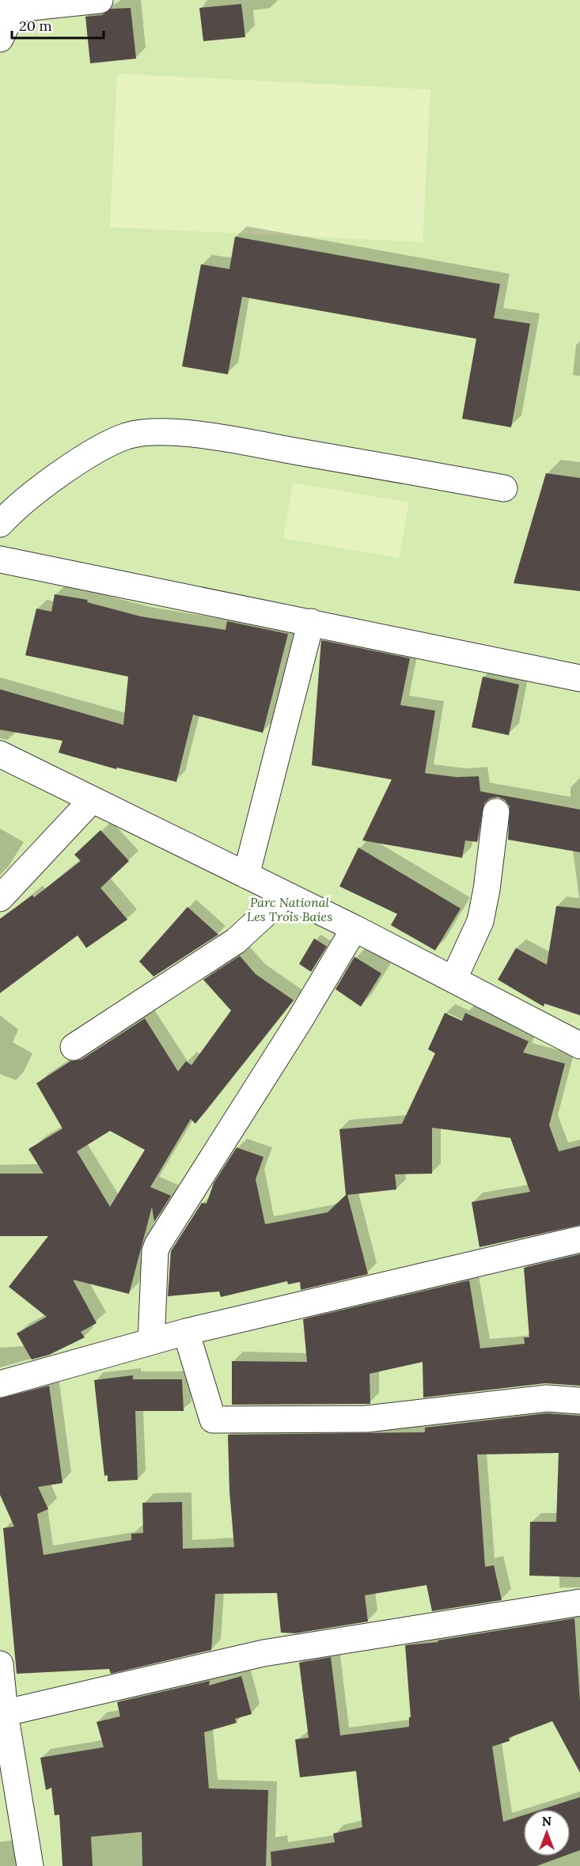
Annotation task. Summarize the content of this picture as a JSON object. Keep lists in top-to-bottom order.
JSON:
{
  "parks": ["Parc National Les Trois Baies"],
  "scale_bar": "20 m",
  "north": "top"
}
